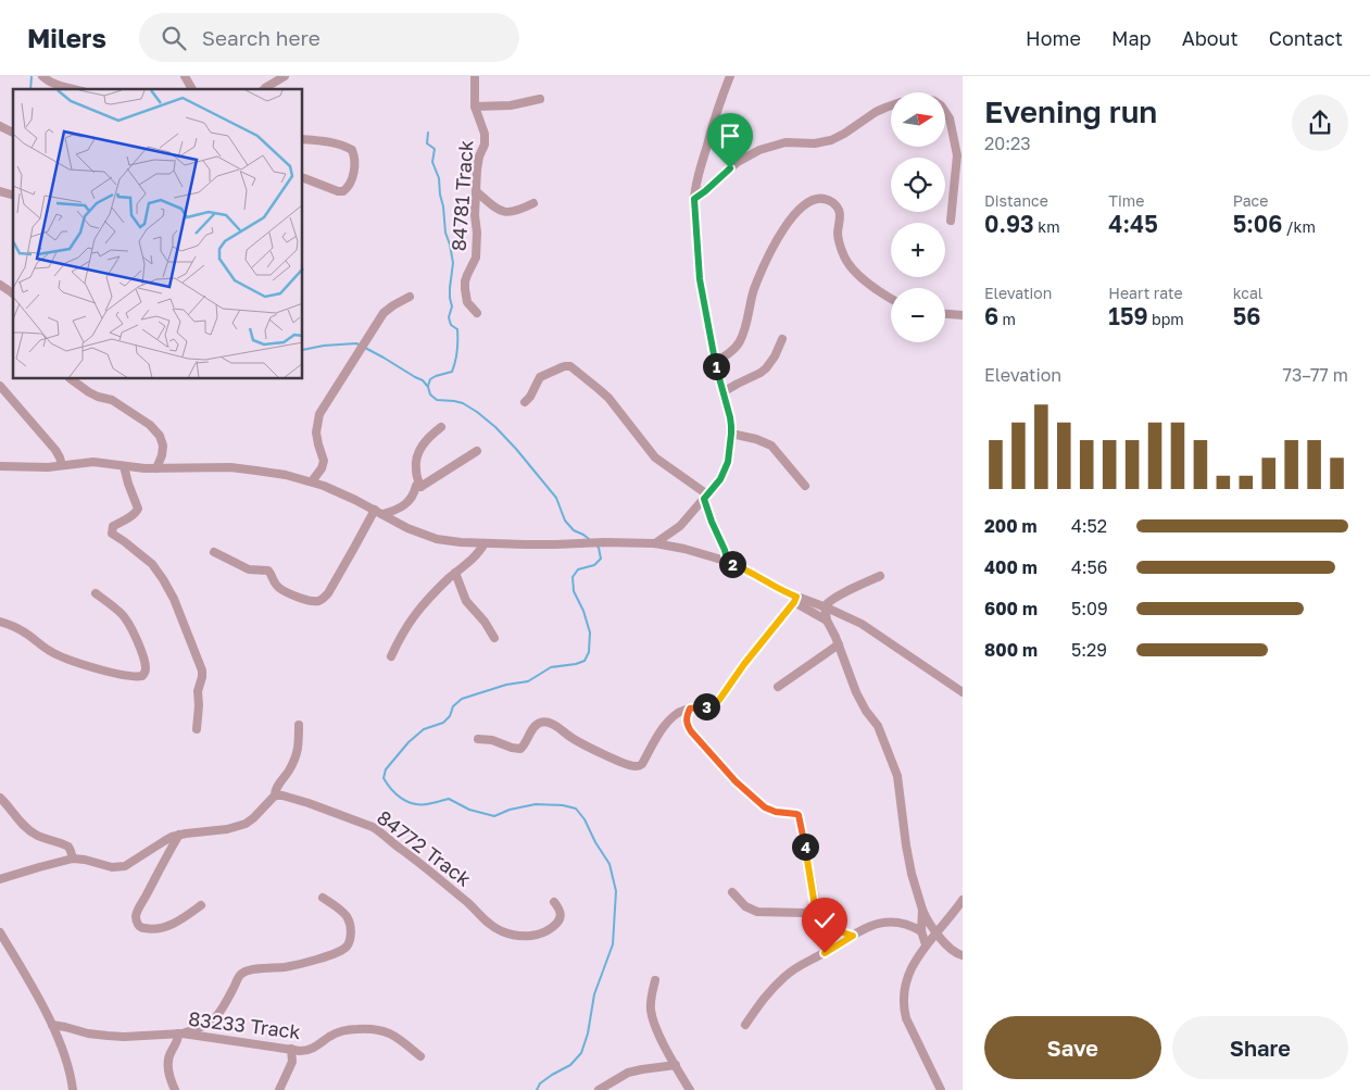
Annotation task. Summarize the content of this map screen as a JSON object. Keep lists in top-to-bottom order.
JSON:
{
  "streets": {
    "street": ["84781 Track", "84772 Track", "83233 Track"]
  },
  "north": "right",
  "page": {
    "header": "Milers",
    "search": "Search here",
    "nav": [
      "Home",
      "Map",
      "About",
      "Contact"
    ],
    "heading": ["Evening run", "20:23"],
    "map_buttons": ["+", "−"],
    "stats": [
      ["Distance", "0.93 km"],
      ["Time", "4:45"],
      ["Pace", "5:06 /km"],
      ["Elevation", "6 m"],
      ["Heart rate", "159 bpm"],
      ["kcal", "56"]
    ],
    "pins": [
      "1",
      "2",
      "3",
      "4"
    ],
    "chart": ["Elevation", "73–77 m"],
    "list": [
      {
        "name": "200 m",
        "note": "4:52"
      },
      {
        "name": "400 m",
        "note": "4:56"
      },
      {
        "name": "600 m",
        "note": "5:09"
      },
      {
        "name": "800 m",
        "note": "5:29"
      }
    ],
    "buttons": ["Save", "Share"]
  }
}
